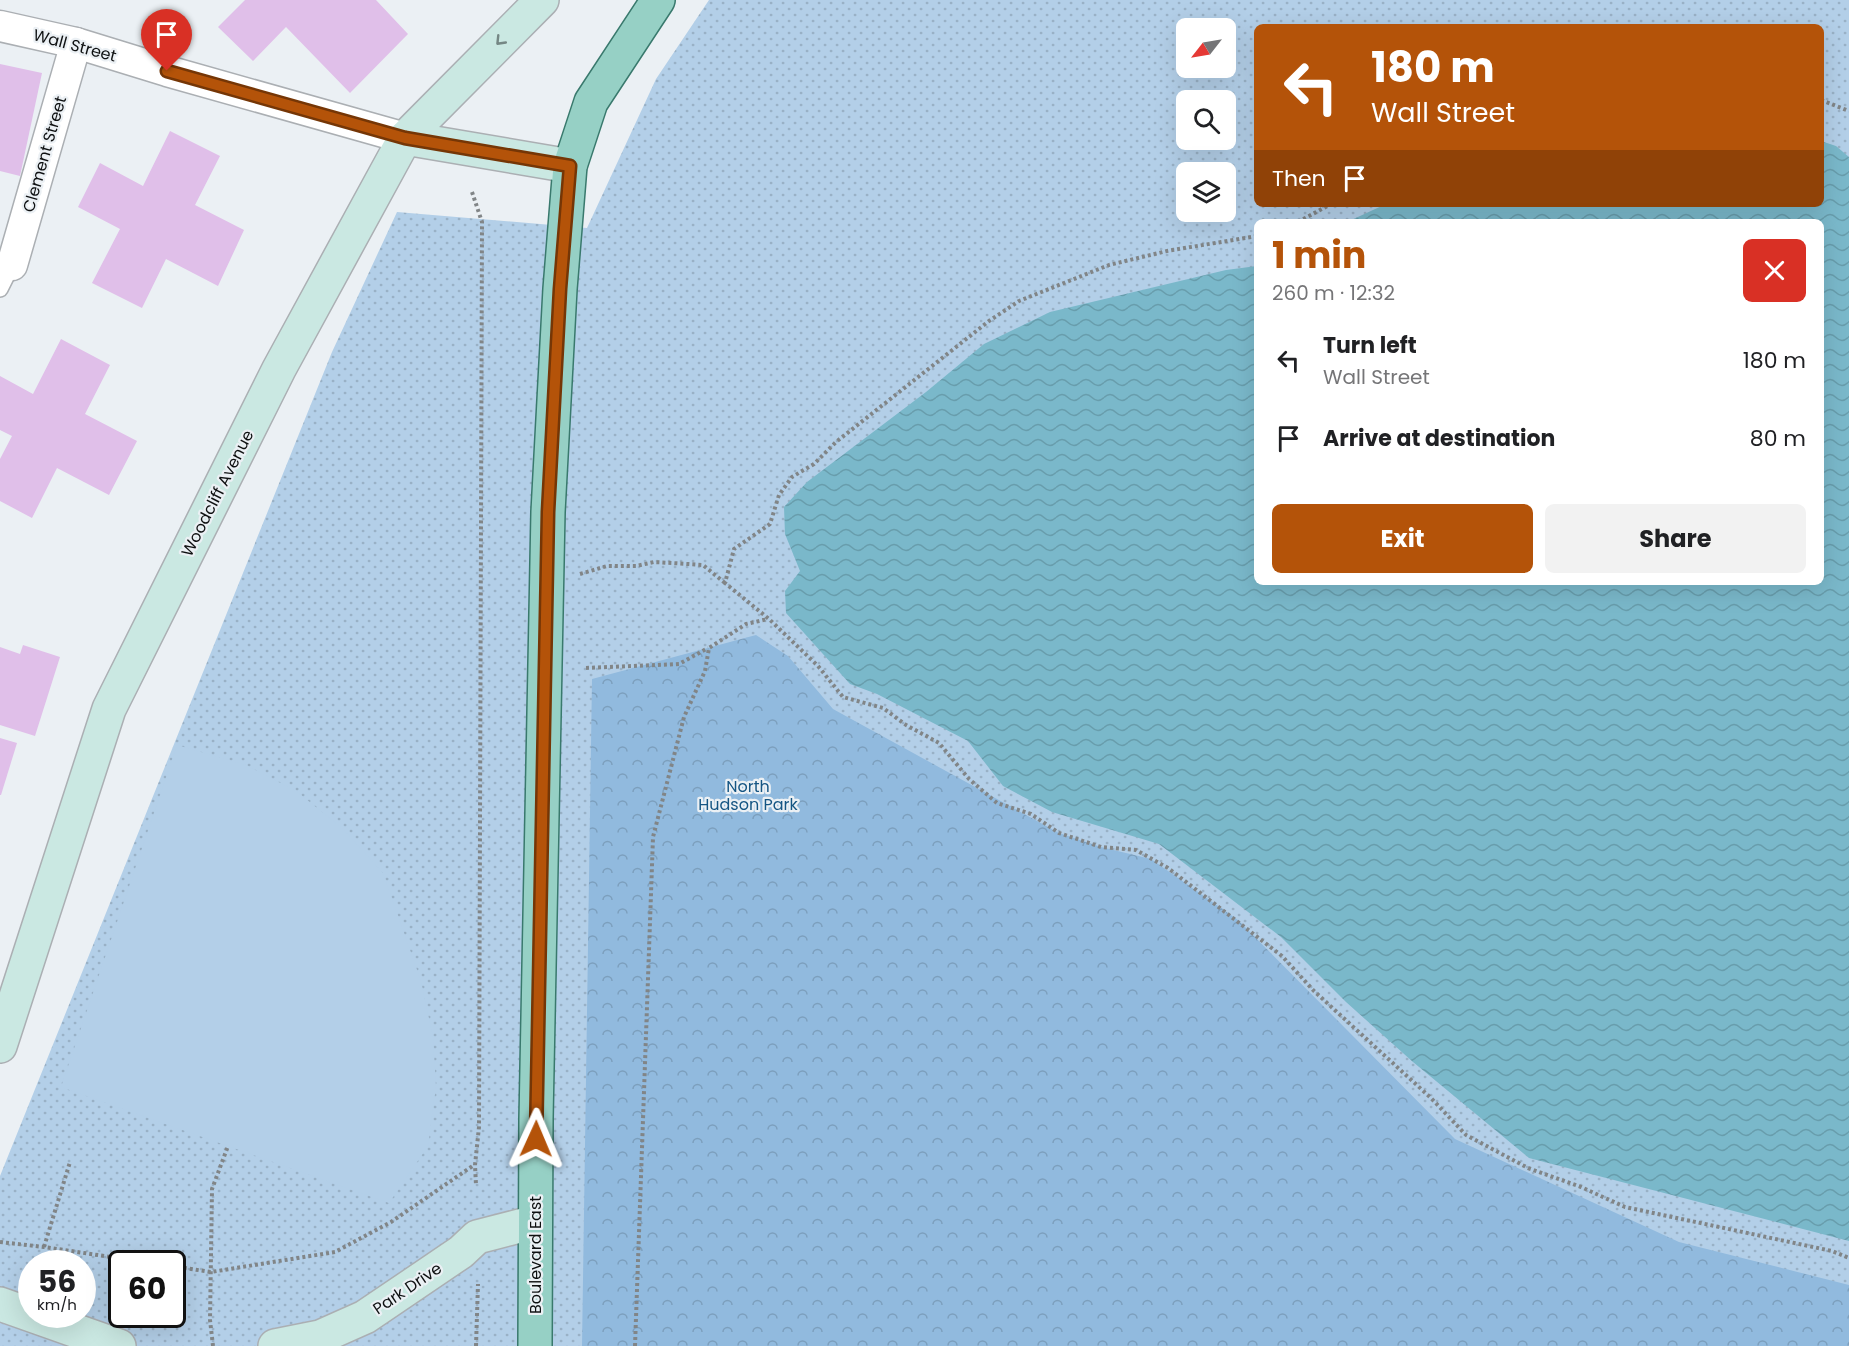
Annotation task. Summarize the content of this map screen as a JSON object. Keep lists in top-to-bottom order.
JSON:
{
  "streets": {
    "main road": [
      "Wall Street",
      "Woodcliff Avenue",
      "Boulevard East",
      "Park Drive"
    ],
    "street": ["Clement Street"]
  },
  "crossings": [
    ["Wall Street", "Clement Street"],
    ["Wall Street", "Woodcliff Avenue"],
    ["Wall Street", "Boulevard East"],
    ["Boulevard East", "Park Drive"]
  ],
  "parks": ["North Hudson Park"],
  "north": "bottom left",
  "page": {
    "turn": ["180 m", "Wall Street"],
    "then": "Then",
    "heading": ["1 min", "260 m · 12:32"],
    "list": [
      {
        "name": "Turn left",
        "note": "Wall Street",
        "value": "180 m"
      },
      {
        "name": "Arrive at destination",
        "value": "80 m"
      }
    ],
    "buttons": ["Exit", "Share"],
    "speed": "56 km/h",
    "limit": "60"
  }
}
